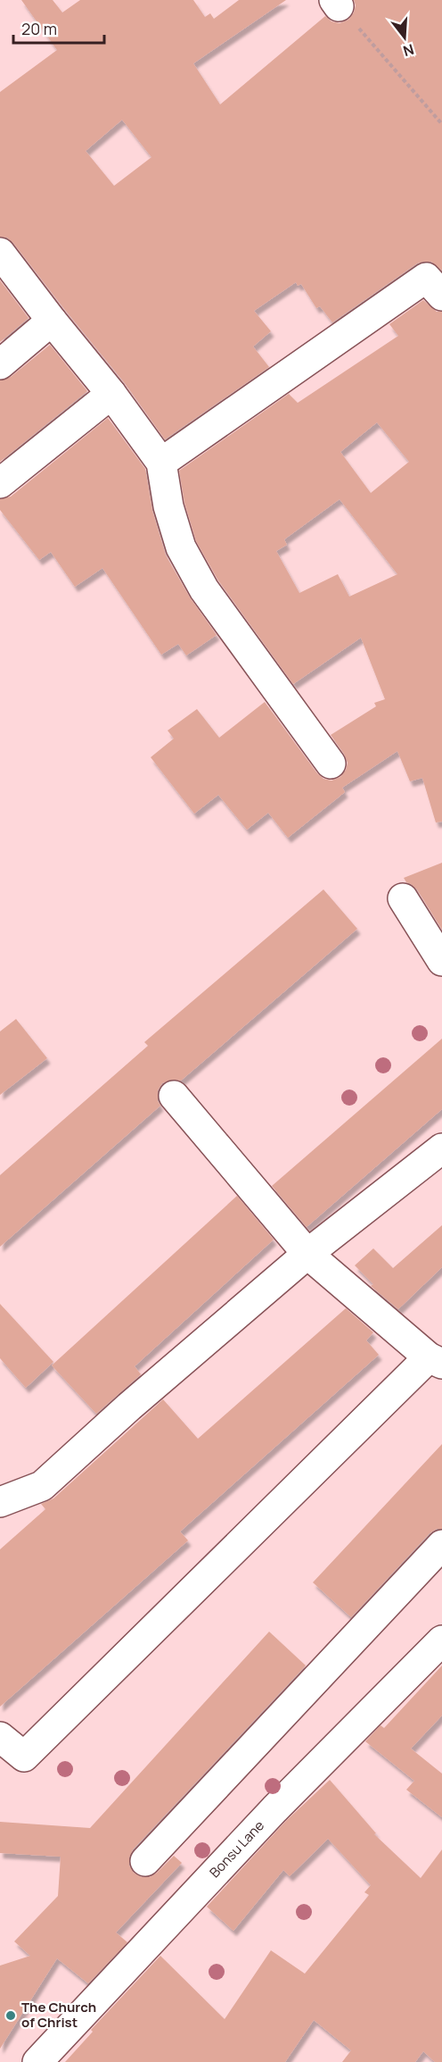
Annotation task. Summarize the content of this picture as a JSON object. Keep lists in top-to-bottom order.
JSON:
{
  "streets": {
    "street": ["Bonsu Lane"]
  },
  "places": ["The Church of Christ"],
  "scale_bar": "20 m",
  "north": "bottom"
}
